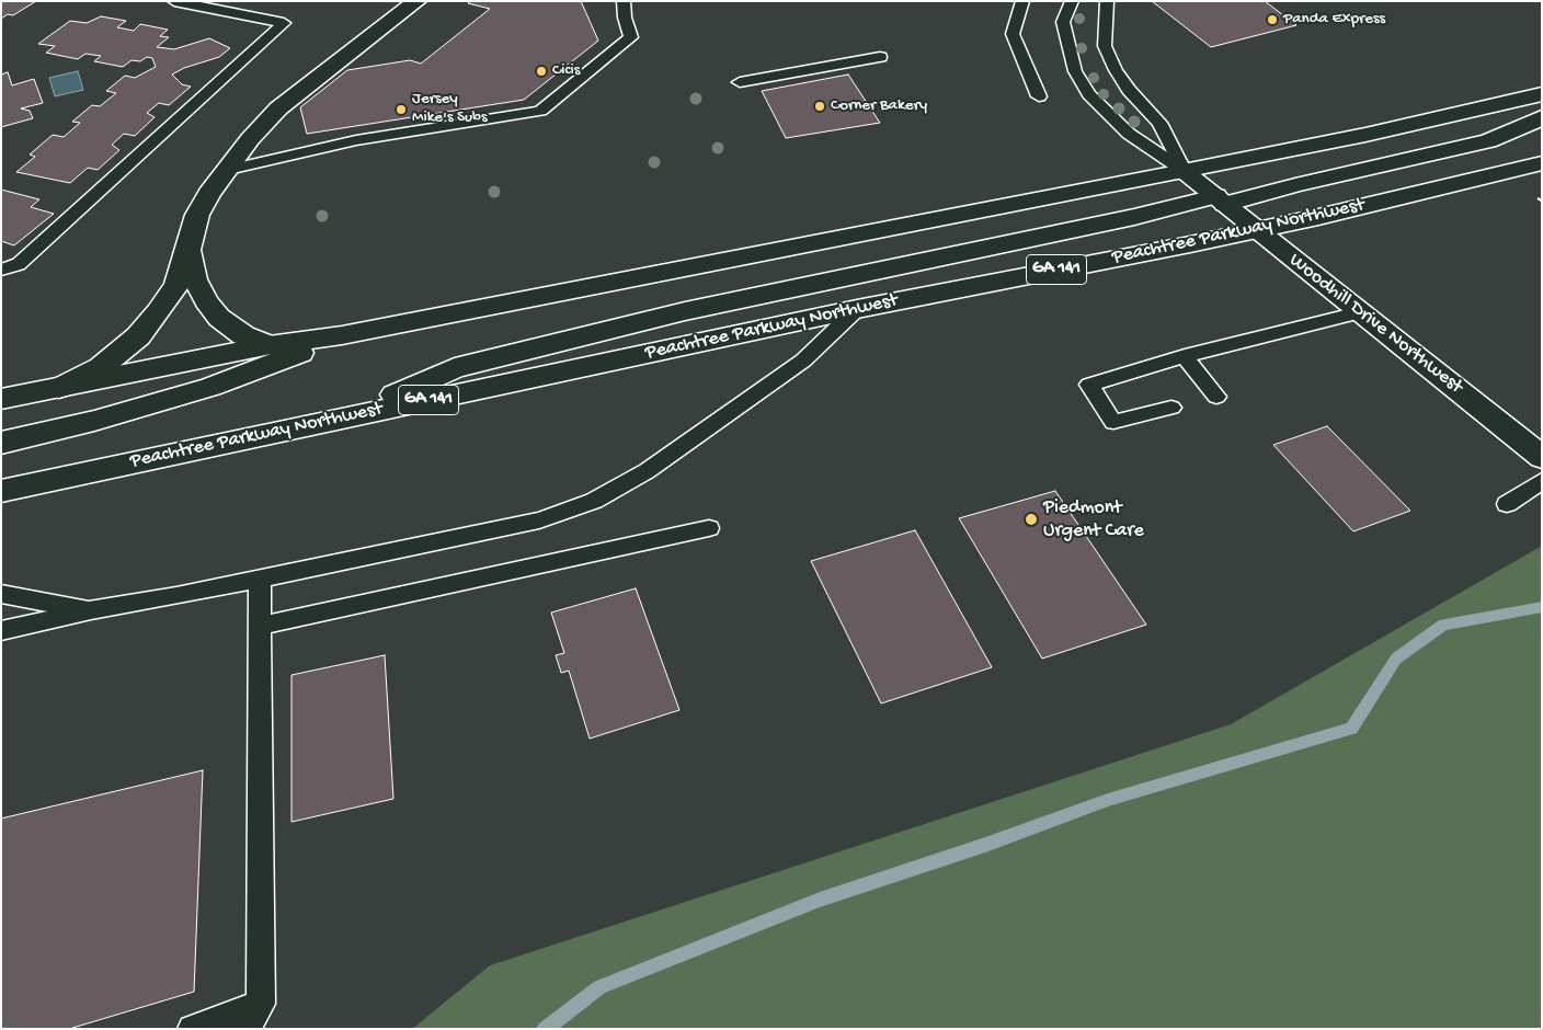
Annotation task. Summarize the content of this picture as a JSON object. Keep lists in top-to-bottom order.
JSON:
{
  "streets": {
    "main road": ["Peachtree Parkway Northwest", "GA 141", "Woodhill Drive Northwest"]
  },
  "crossings": [
    ["Peachtree Parkway Northwest", "Woodhill Drive Northwest"]
  ],
  "places": [
    "Panda Express",
    "Cicis",
    "Corner Bakery",
    "Jersey Mike's Subs",
    "Piedmont Urgent Care"
  ]
}
